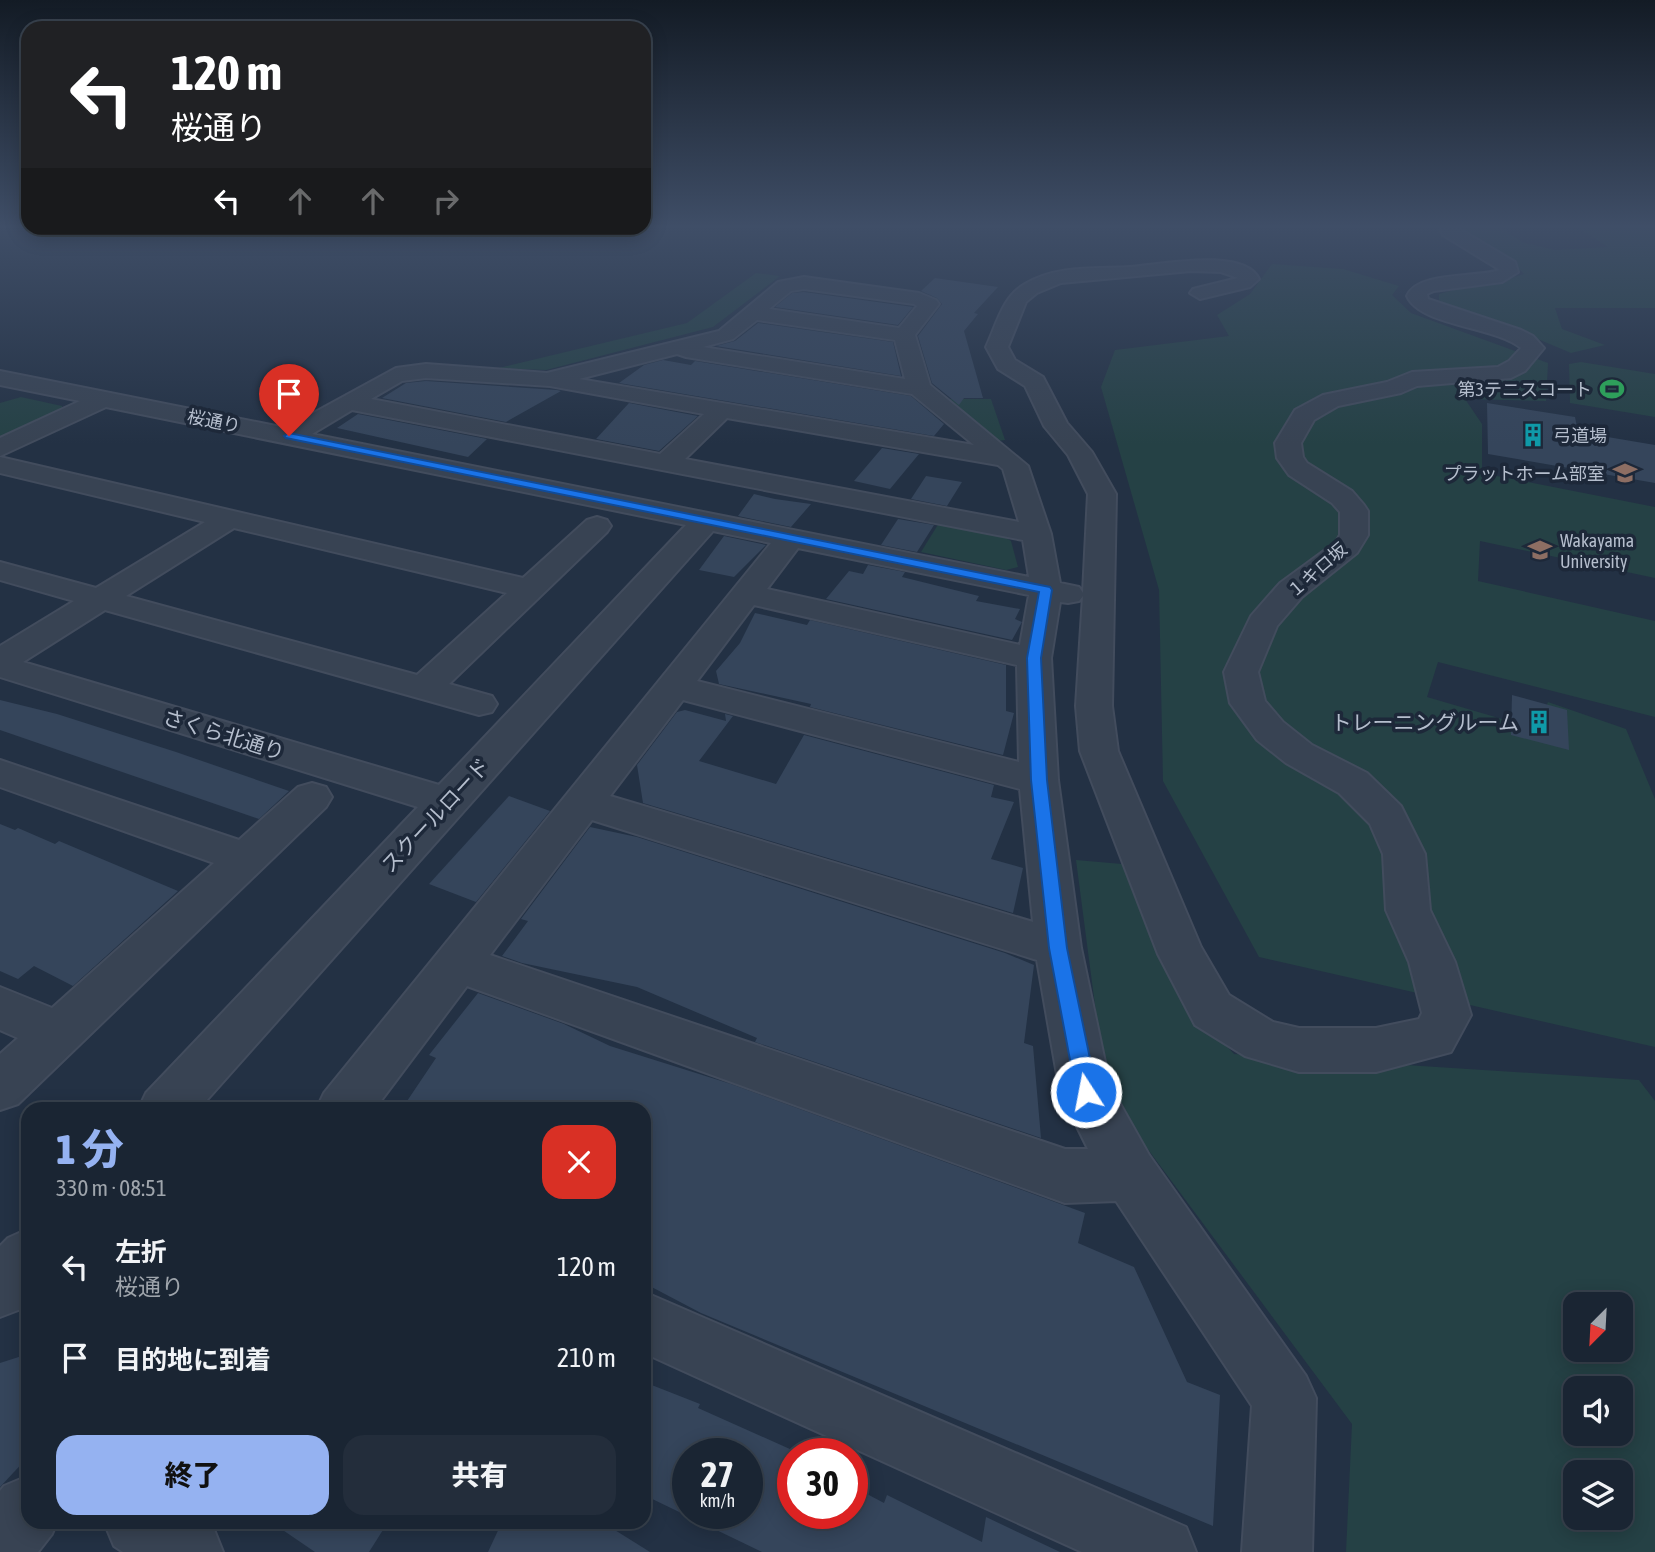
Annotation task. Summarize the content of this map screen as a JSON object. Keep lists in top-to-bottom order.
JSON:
{
  "streets": {
    "street": [
      "桜通り",
      "１キロ坂",
      "さくら北通り",
      "スクールロード"
    ]
  },
  "crossings": [
    ["桜通り", "１キロ坂"],
    ["桜通り", "スクールロード"],
    ["さくら北通り", "スクールロード"]
  ],
  "places": {
    "sports": ["第3テニスコート"],
    "building": ["弓道場", "トレーニングルーム"],
    "school or university": ["プラットホーム部室", "Wakayama University"]
  },
  "north": "bottom left",
  "page": {
    "turn": ["120 m", "桜通り"],
    "heading": ["1 分", "330 m · 08:51"],
    "list": [
      {
        "name": "左折",
        "note": "桜通り",
        "value": "120 m"
      },
      {
        "name": "目的地に到着",
        "value": "210 m"
      }
    ],
    "buttons": ["終了", "共有"],
    "speed": "27 km/h",
    "limit": "30"
  }
}
